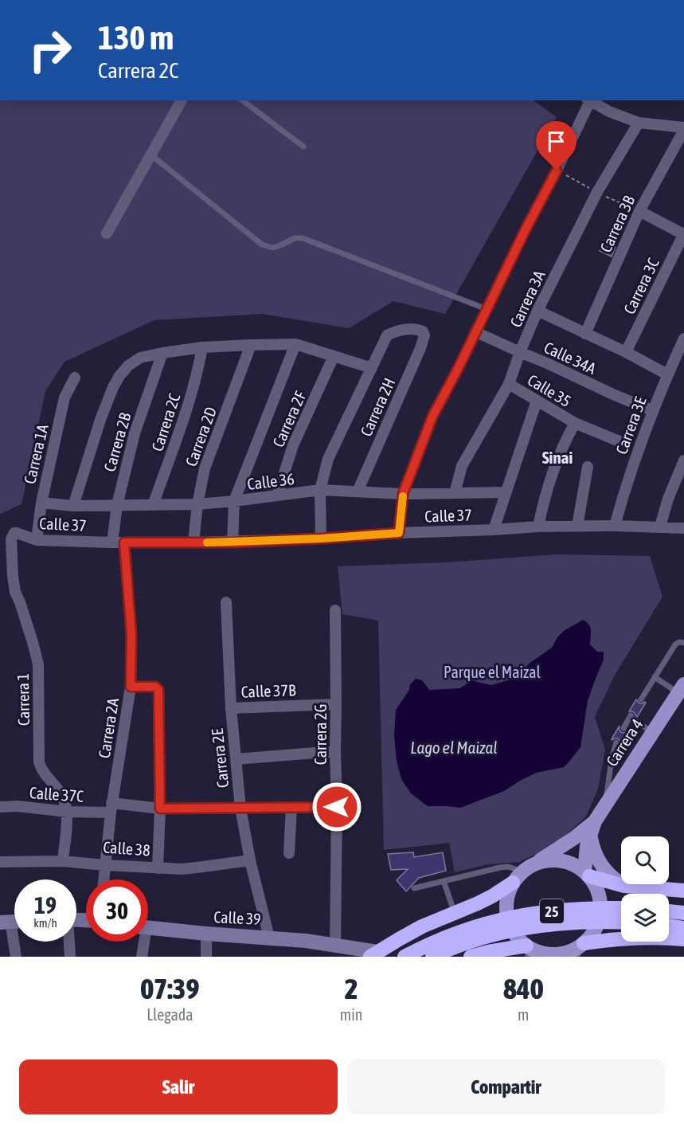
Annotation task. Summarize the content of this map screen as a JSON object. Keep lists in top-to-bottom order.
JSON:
{
  "streets": {
    "highway": ["25"],
    "main road": ["Carrera 4"],
    "street": [
      "Carrera 3B",
      "Carrera 3C",
      "Carrera 3A",
      "Calle 34A",
      "Calle 35",
      "Carrera 2H",
      "Carrera 2F",
      "Carrera 2C",
      "Carrera 3E",
      "Carrera 2D",
      "Carrera 2B",
      "Carrera 1A",
      "Calle 36",
      "Calle 37",
      "Calle 37B",
      "Carrera 1",
      "Carrera 2A",
      "Carrera 2G",
      "Carrera 2E",
      "Calle 37C",
      "Calle 38",
      "Calle 39"
    ]
  },
  "crossings": [
    ["Carrera 3B", "Calle 34A"],
    ["Carrera 3C", "Calle 34A"],
    ["Carrera 3A", "Calle 34A"],
    ["Carrera 3A", "Calle 35"],
    ["Carrera 3A", "Calle 36"],
    ["Calle 34A", "Carrera 3E"],
    ["Carrera 2H", "Calle 36"],
    ["Carrera 2F", "Calle 36"],
    ["Carrera 2C", "Calle 36"],
    ["Carrera 3E", "Calle 37"],
    ["Carrera 2D", "Calle 36"],
    ["Carrera 2D", "Calle 37"],
    ["Carrera 2B", "Calle 36"],
    ["Carrera 2B", "Calle 37"],
    ["Carrera 1A", "Calle 36"],
    ["Carrera 1A", "Calle 37"],
    ["Calle 37", "Carrera 1"],
    ["Calle 37", "Carrera 2A"],
    ["Calle 37B", "Carrera 2G"],
    ["Calle 37B", "Carrera 2E"],
    ["Carrera 1", "Calle 37C"],
    ["Carrera 1", "Calle 38"],
    ["Carrera 2A", "Calle 37C"],
    ["Carrera 2A", "Calle 38"],
    ["Carrera 2G", "Calle 37C"],
    ["Carrera 2G", "Calle 39"],
    ["Carrera 2E", "Calle 37C"],
    ["Carrera 2E", "Calle 38"],
    ["Carrera 2E", "Calle 39"]
  ],
  "districts": ["Sinai"],
  "water": ["Lago el Maizal"],
  "parks": ["Parque el Maizal"],
  "page": {
    "turn": ["130 m", "Carrera 2C"],
    "speed": "19 km/h",
    "limit": "30",
    "eta": [
      "07:39",
      "Llegada",
      "2",
      "min",
      "840",
      "m"
    ],
    "buttons": ["Salir", "Compartir"]
  }
}
